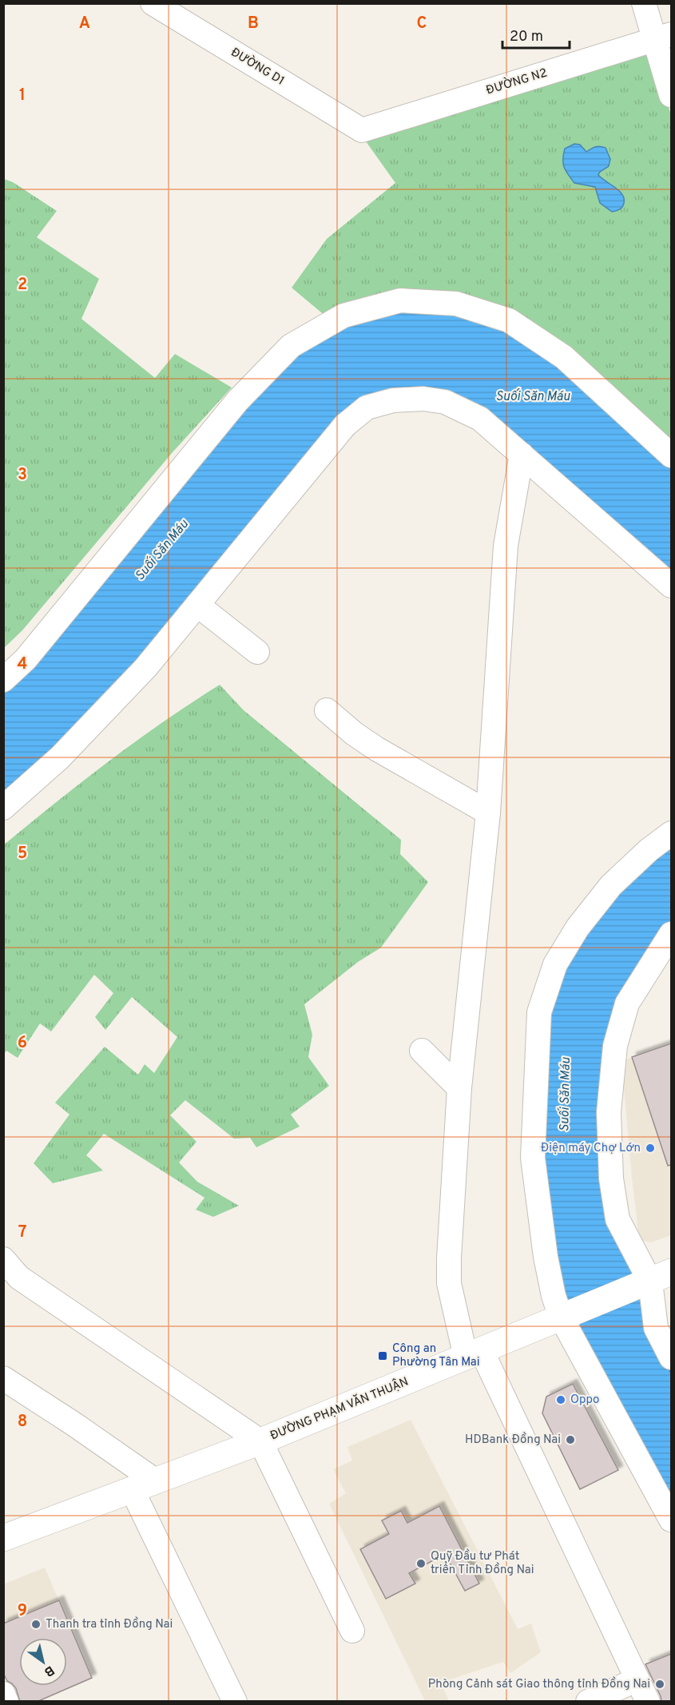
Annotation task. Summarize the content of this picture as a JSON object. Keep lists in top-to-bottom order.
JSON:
{
  "streets": {
    "main road": ["ĐƯỜNG PHẠM VĂN THUẬN"],
    "street": ["ĐƯỜNG D1", "ĐƯỜNG N2"]
  },
  "crossings": [
    ["ĐƯỜNG D1", "ĐƯỜNG N2"]
  ],
  "water": ["Suối Săn Máu"],
  "places": {
    "other": [
      "Điện máy Chợ Lớn",
      "Oppo",
      "HDBank Đồng Nai",
      "Quỹ Đầu tư Phát triển Tỉnh Đồng Nai",
      "Thanh tra tỉnh Đồng Nai",
      "Phòng Cảnh sát Giao thông tỉnh Đồng Nai"
    ],
    "transit": ["Công an Phường Tân Mai"]
  },
  "scale_bar": "20 m",
  "north": "bottom right",
  "grid": {
    "columns": ["A", "B", "C"],
    "rows": [
      "1",
      "2",
      "3",
      "4",
      "5",
      "6",
      "7",
      "8",
      "9"
    ]
  }
}
